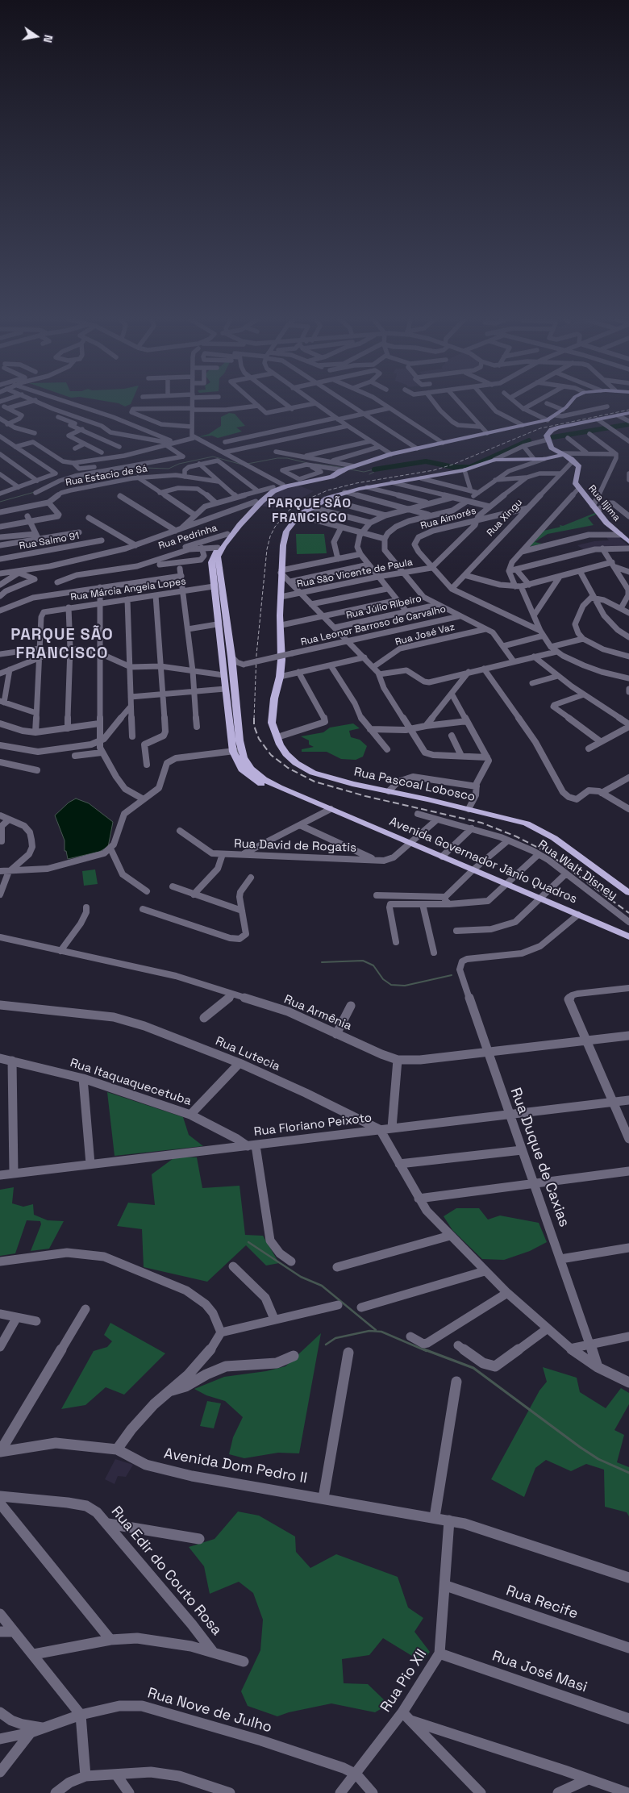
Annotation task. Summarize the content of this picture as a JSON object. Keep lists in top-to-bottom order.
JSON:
{
  "streets": {
    "main road": ["Rua Iljima", "Rua Pascoal Lobosco", "Avenida Governador Jânio Quadros"],
    "street": [
      "Rua Estacio de Sá",
      "Rua Xingu",
      "Rua Aimorés",
      "Rua Pedrinha",
      "Rua Salmo 91",
      "Rua São Vicente de Paula",
      "Rua Márcia Angela Lopes",
      "Rua Júlio Ribeiro",
      "Rua Leonor Barroso de Carvalho",
      "Rua José Vaz",
      "Rua David de Rogatis",
      "Rua Walt Disney",
      "Rua Armênia",
      "Rua Lutecia",
      "Rua Itaquaquecetuba",
      "Rua Floriano Peixoto",
      "Rua Duque de Caxias",
      "Avenida Dom Pedro II",
      "Rua Edir do Couto Rosa",
      "Rua Recife",
      "Rua José Masi",
      "Rua Pio XII",
      "Rua Nove de Julho"
    ]
  },
  "crossings": [
    ["Rua Iljima", "Rua Xingu"],
    ["Rua Xingu", "Rua Aimorés"],
    ["Rua Aimorés", "Rua São Vicente de Paula"],
    ["Rua São Vicente de Paula", "Rua Pascoal Lobosco"],
    ["Rua Márcia Angela Lopes", "Avenida Governador Jânio Quadros"],
    ["Rua Leonor Barroso de Carvalho", "Avenida Governador Jânio Quadros"],
    ["Rua David de Rogatis", "Avenida Governador Jânio Quadros"],
    ["Avenida Governador Jânio Quadros", "Rua Duque de Caxias"],
    ["Rua Armênia", "Rua Duque de Caxias"],
    ["Rua Lutecia", "Rua Floriano Peixoto"],
    ["Rua Itaquaquecetuba", "Rua Floriano Peixoto"],
    ["Rua Floriano Peixoto", "Rua Duque de Caxias"],
    ["Avenida Dom Pedro II", "Rua Pio XII"],
    ["Rua Recife", "Rua Pio XII"],
    ["Rua José Masi", "Rua Pio XII"],
    ["Rua Pio XII", "Rua Nove de Julho"]
  ],
  "districts": ["PARQUE SÃO FRANCISCO", "PARQUE SÃO FRANCISCO"],
  "north": "right"
}
